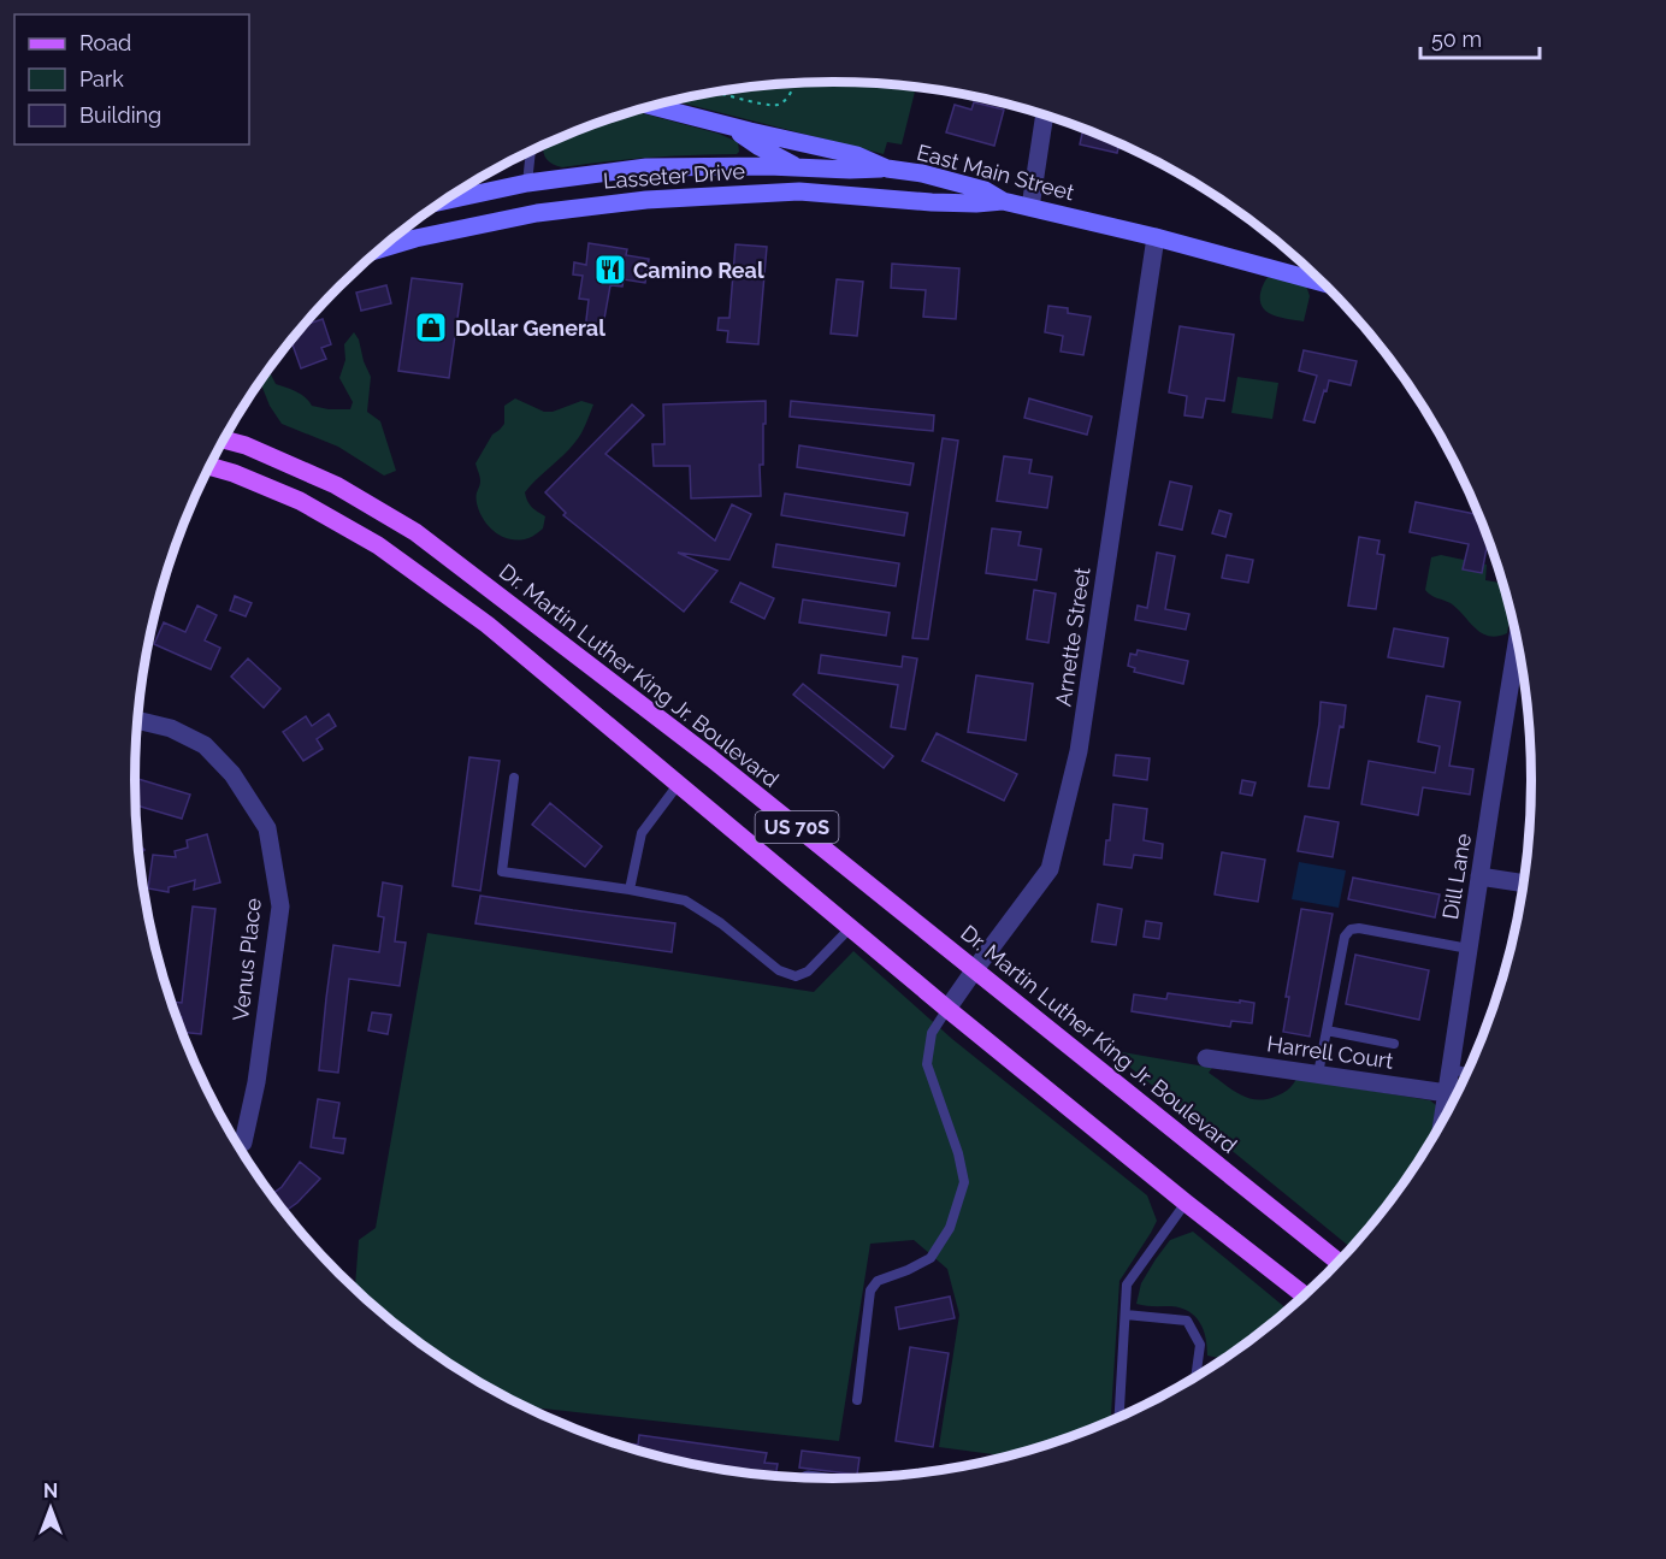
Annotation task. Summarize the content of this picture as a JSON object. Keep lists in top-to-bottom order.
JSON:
{
  "streets": {
    "main road": ["Dr. Martin Luther King Jr. Boulevard", "US 70S"],
    "street": [
      "East Main Street",
      "Lasseter Drive",
      "Arnette Street",
      "Dill Lane",
      "Venus Place",
      "Harrell Court"
    ]
  },
  "crossings": [
    ["East Main Street", "Lasseter Drive"],
    ["East Main Street", "Arnette Street"],
    ["Arnette Street", "Dr. Martin Luther King Jr. Boulevard"],
    ["Arnette Street", "US 70S"],
    ["Dill Lane", "Harrell Court"]
  ],
  "places": {
    "restaurant": ["Camino Real"],
    "shop": ["Dollar General"]
  },
  "legend": ["Road", "Park", "Building"],
  "scale_bar": "50 m",
  "north": "top"
}
